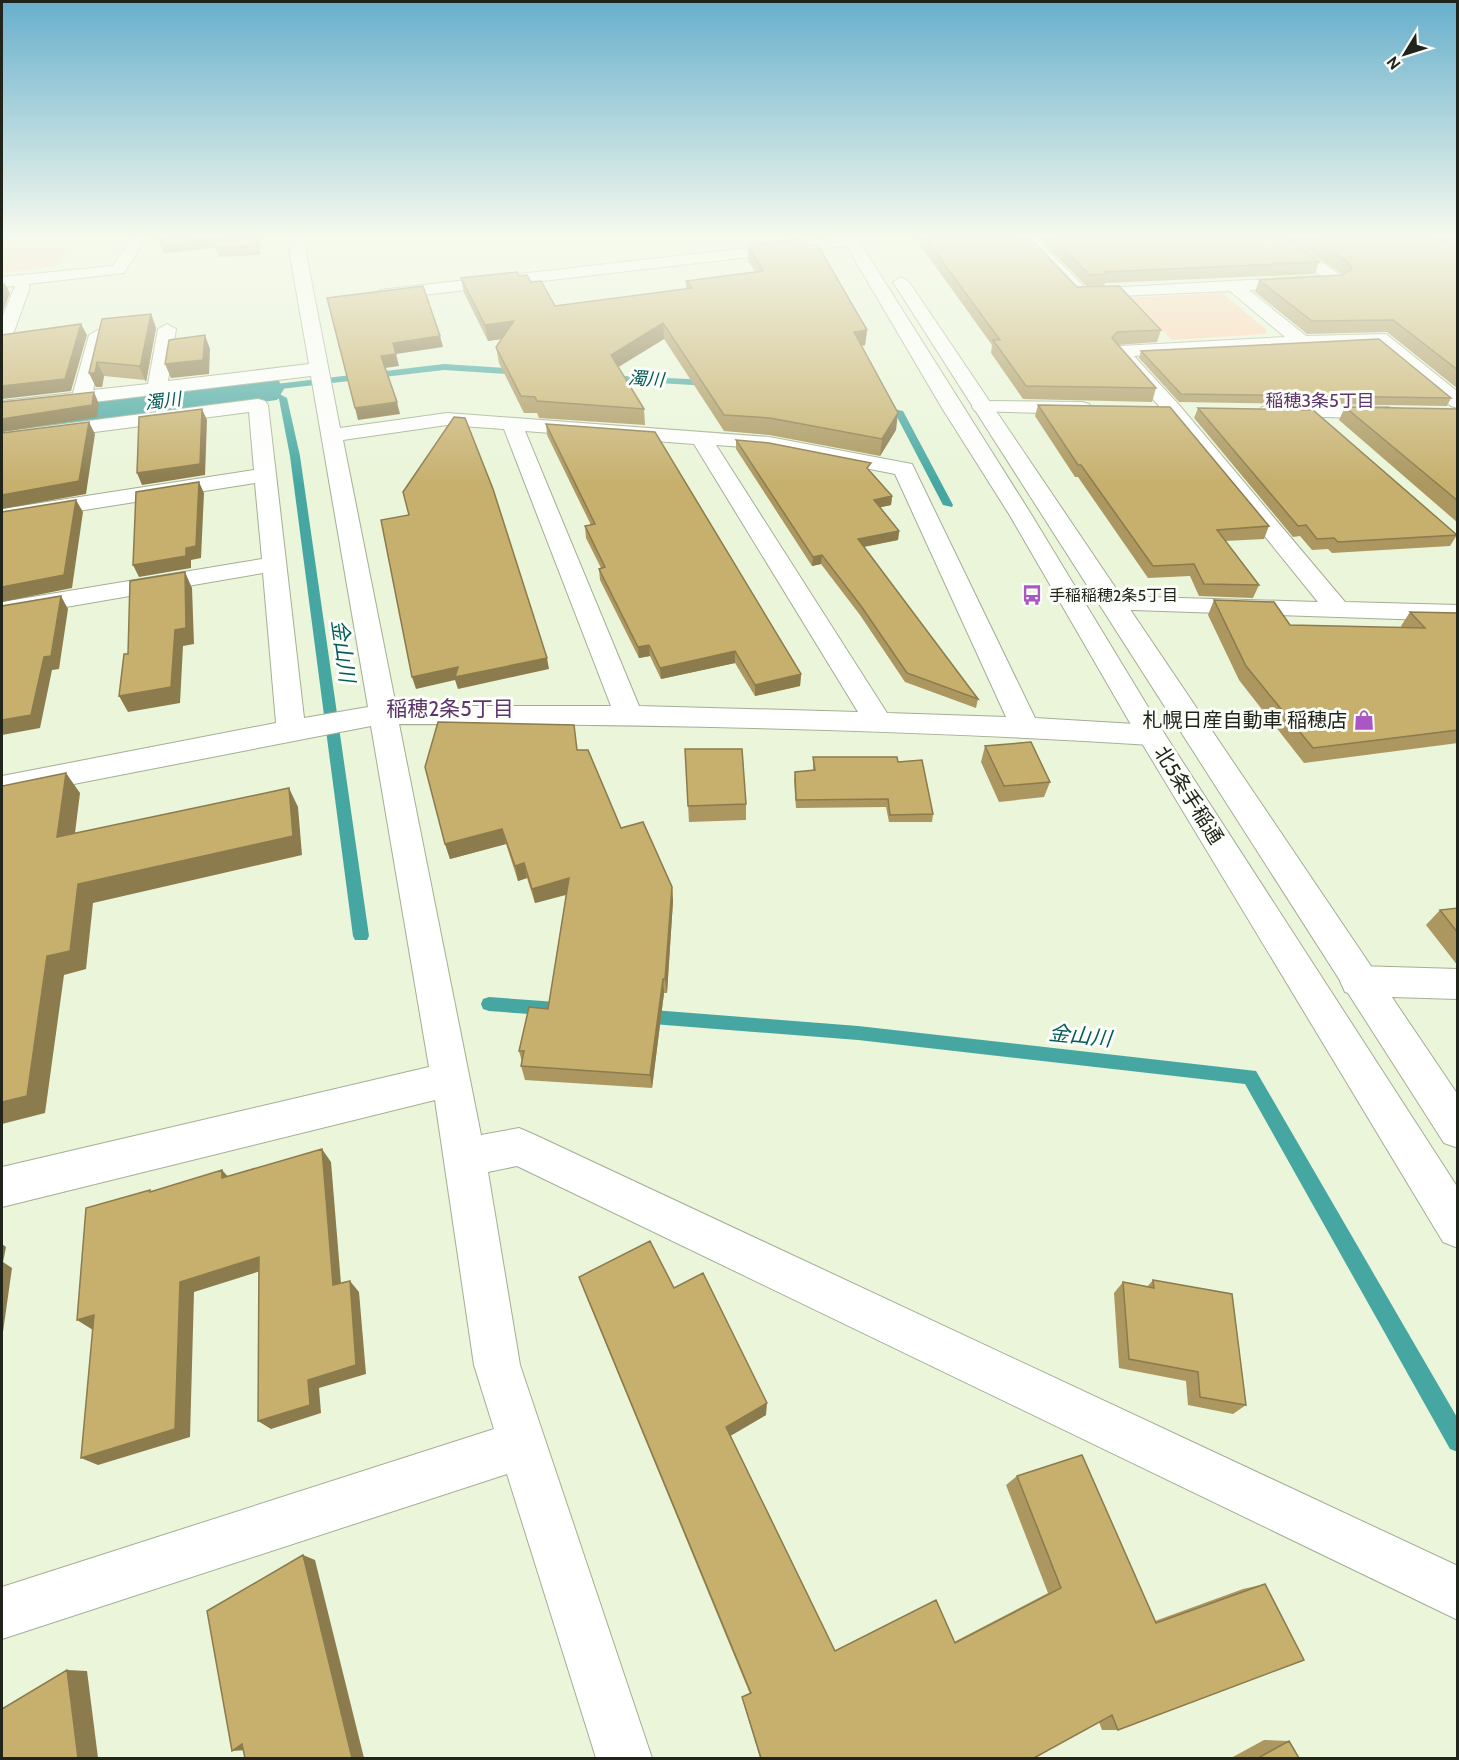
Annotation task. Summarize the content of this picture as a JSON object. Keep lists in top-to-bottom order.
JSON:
{
  "streets": {
    "main road": ["北5条手稲通"]
  },
  "districts": ["稲穂3条5丁目", "稲穂2条5丁目"],
  "water": ["濁川", "金山川"],
  "places": {
    "bus stop": ["手稲稲穂2条5丁目"],
    "shop": ["札幌日産自動車 稲穂店"]
  },
  "north": "bottom left"
}
